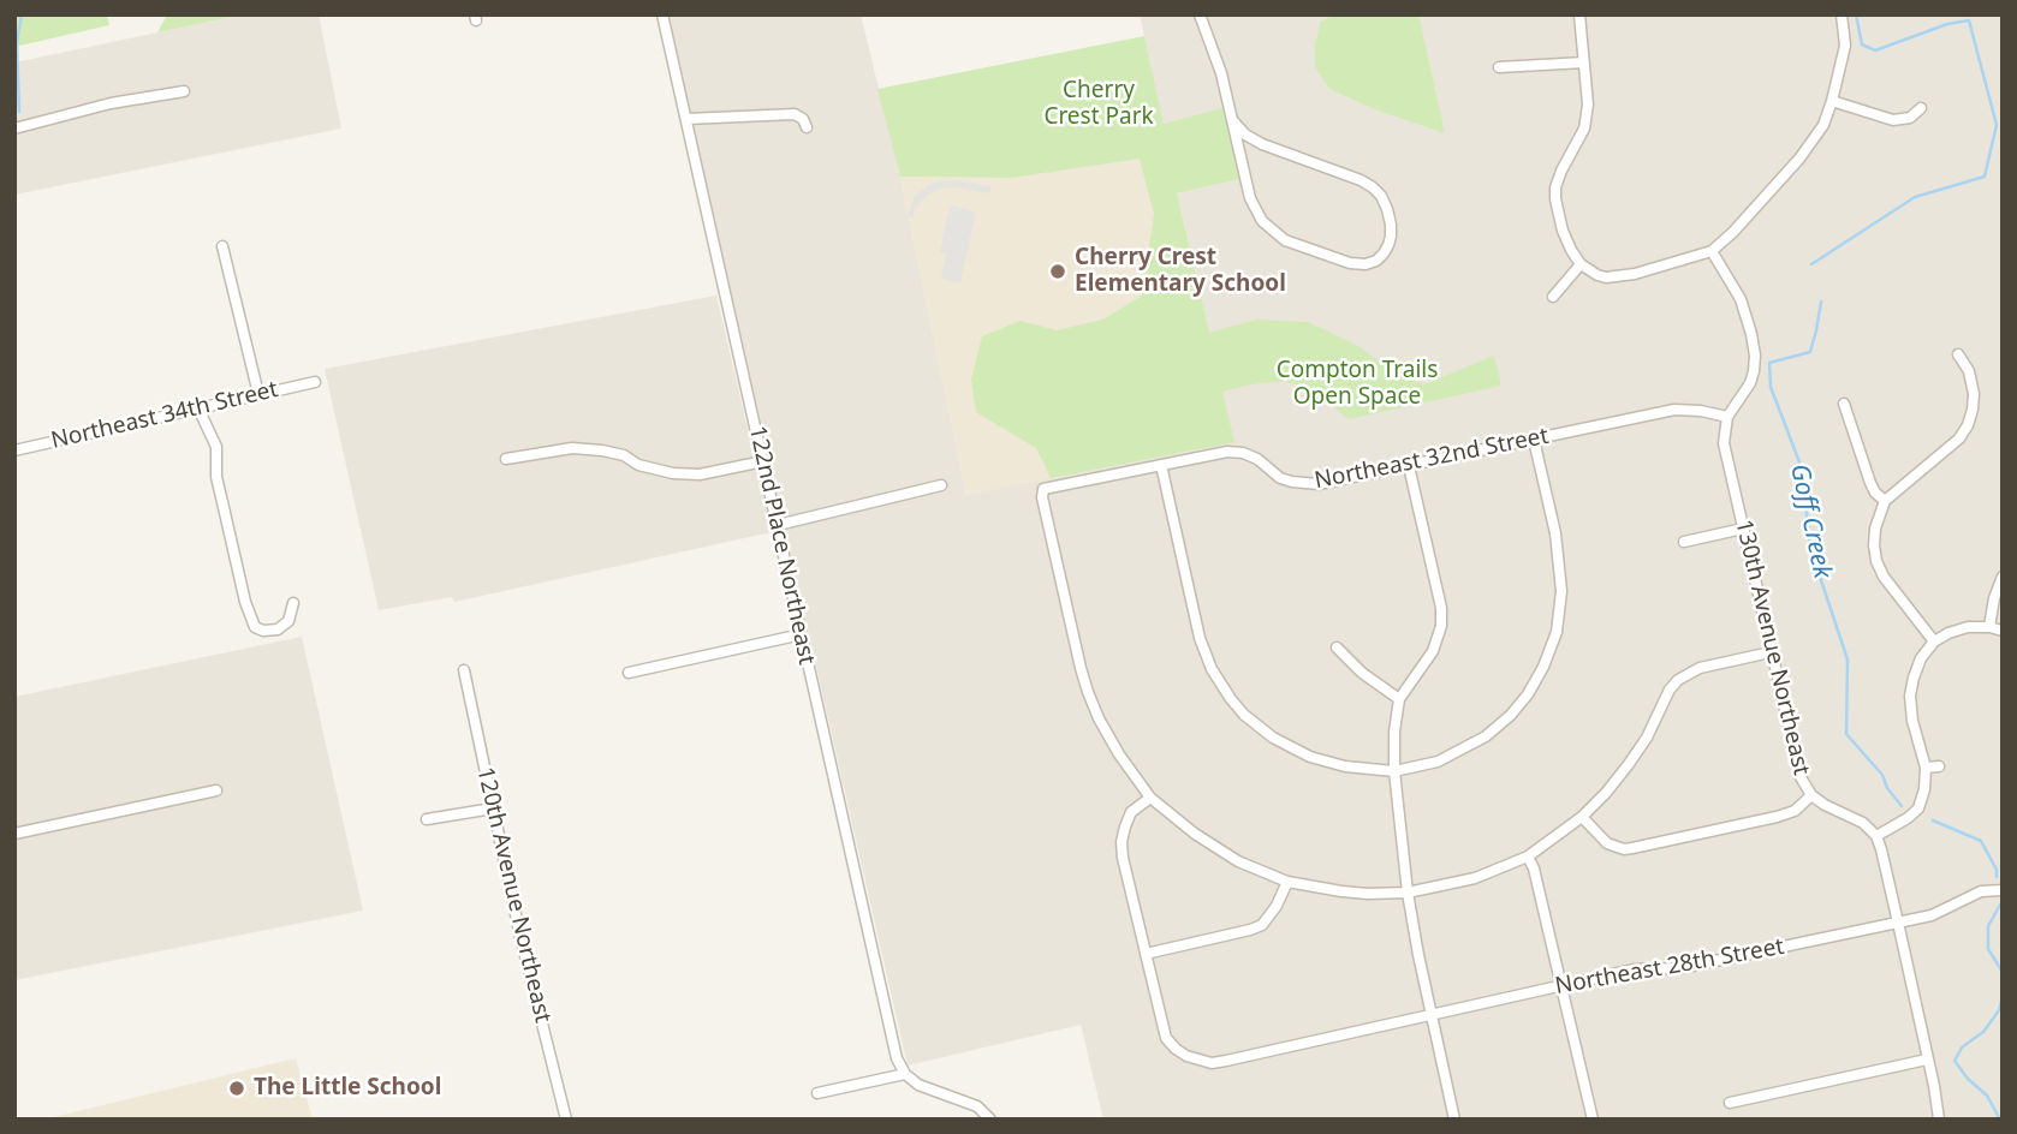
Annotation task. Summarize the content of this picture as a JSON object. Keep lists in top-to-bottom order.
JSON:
{
  "streets": {
    "street": [
      "Northeast 34th Street",
      "Northeast 32nd Street",
      "122nd Place Northeast",
      "130th Avenue Northeast",
      "120th Avenue Northeast",
      "Northeast 28th Street"
    ]
  },
  "crossings": [
    ["Northeast 32nd Street", "130th Avenue Northeast"]
  ],
  "water": ["Goff Creek"],
  "parks": ["Cherry Crest Park", "Compton Trails Open Space"],
  "places": ["Cherry Crest Elementary School", "The Little School"]
}
